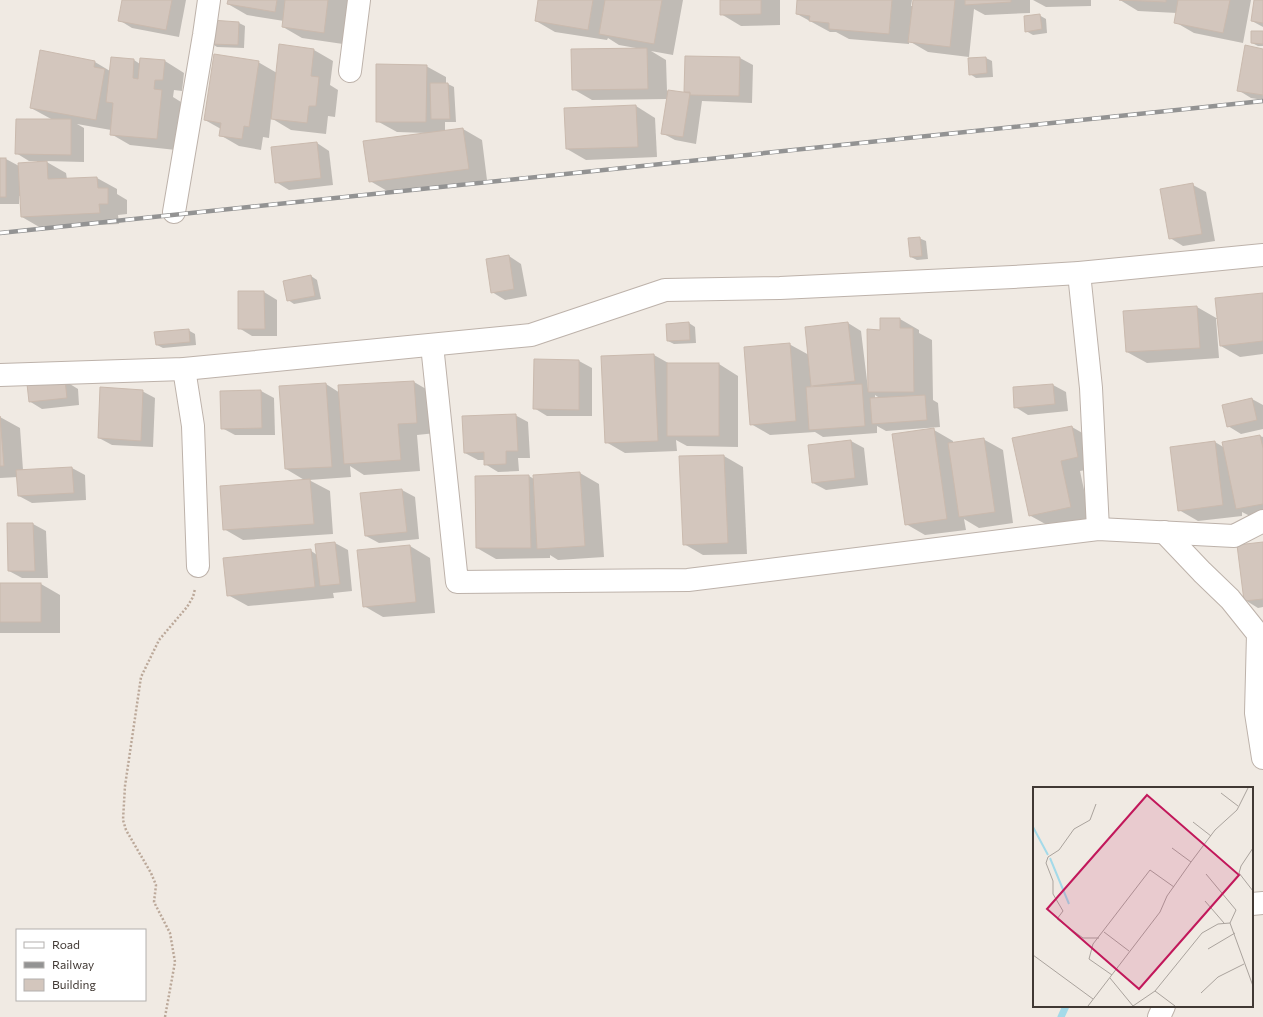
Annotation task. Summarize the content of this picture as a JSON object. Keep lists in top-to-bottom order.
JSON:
{
  "legend": ["Road", "Railway", "Building"]
}
